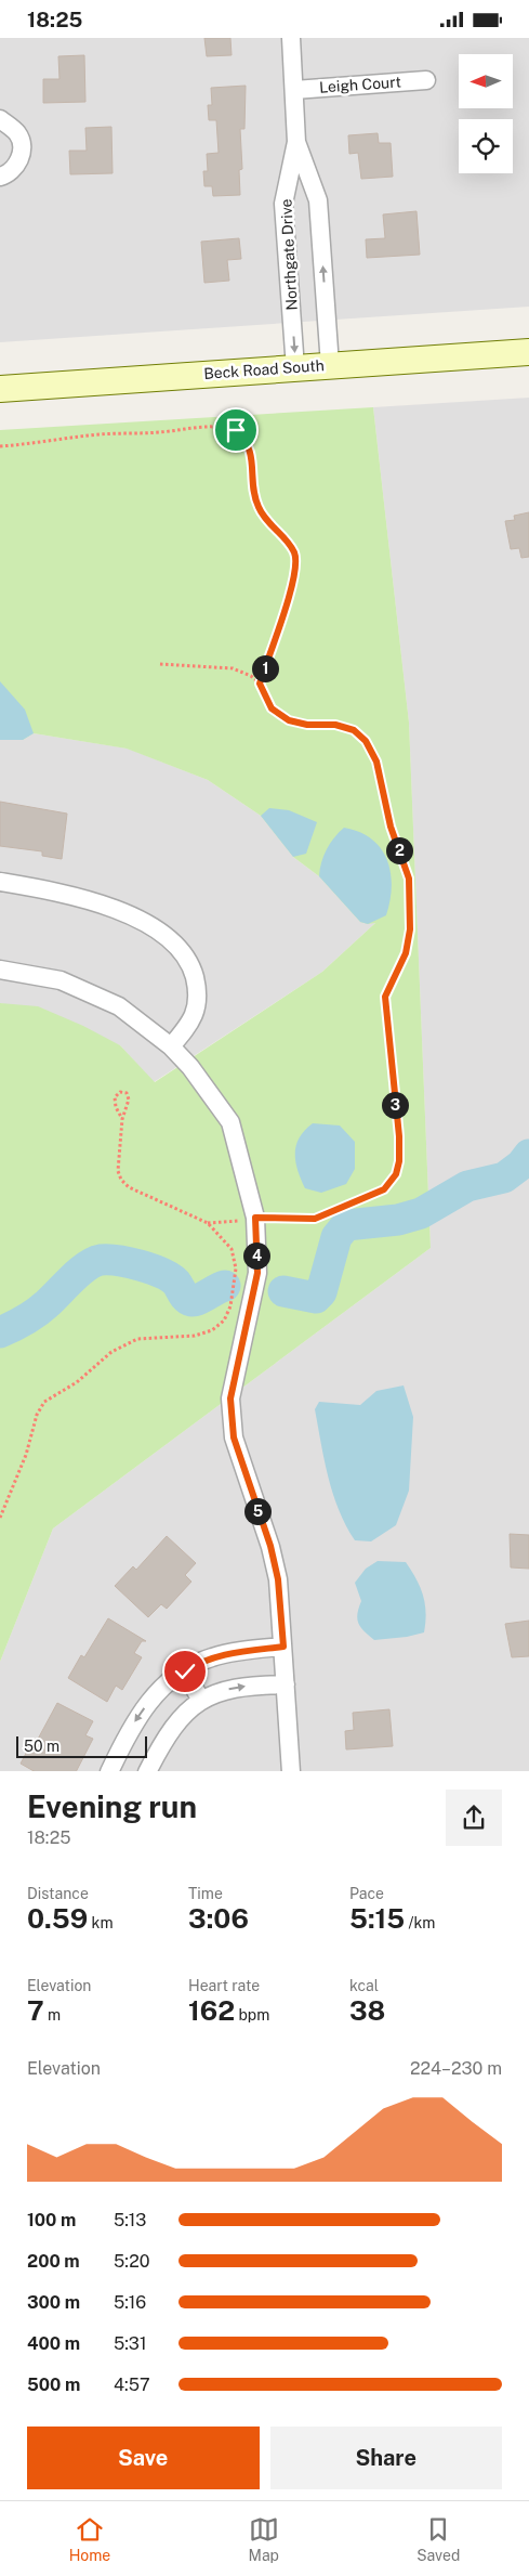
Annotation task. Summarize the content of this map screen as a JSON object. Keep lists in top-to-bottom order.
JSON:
{
  "streets": {
    "main road": ["Beck Road South"],
    "street": ["Leigh Court", "Northgate Drive"]
  },
  "crossings": [
    ["Leigh Court", "Northgate Drive"],
    ["Northgate Drive", "Beck Road South"]
  ],
  "scale_bar": "50 m",
  "north": "left",
  "page": {
    "status": "18:25",
    "pins": [
      "1",
      "2",
      "3",
      "4",
      "5"
    ],
    "scale": "50 m",
    "heading": ["Evening run", "18:25"],
    "stats": [
      ["Distance", "0.59 km"],
      ["Time", "3:06"],
      ["Pace", "5:15 /km"],
      ["Elevation", "7 m"],
      ["Heart rate", "162 bpm"],
      ["kcal", "38"]
    ],
    "chart": ["Elevation", "224–230 m"],
    "list": [
      {
        "name": "100 m",
        "note": "5:13"
      },
      {
        "name": "200 m",
        "note": "5:20"
      },
      {
        "name": "300 m",
        "note": "5:16"
      },
      {
        "name": "400 m",
        "note": "5:31"
      },
      {
        "name": "500 m",
        "note": "4:57"
      }
    ],
    "buttons": ["Save", "Share"],
    "tabs": ["Home", "Map", "Saved"]
  }
}
